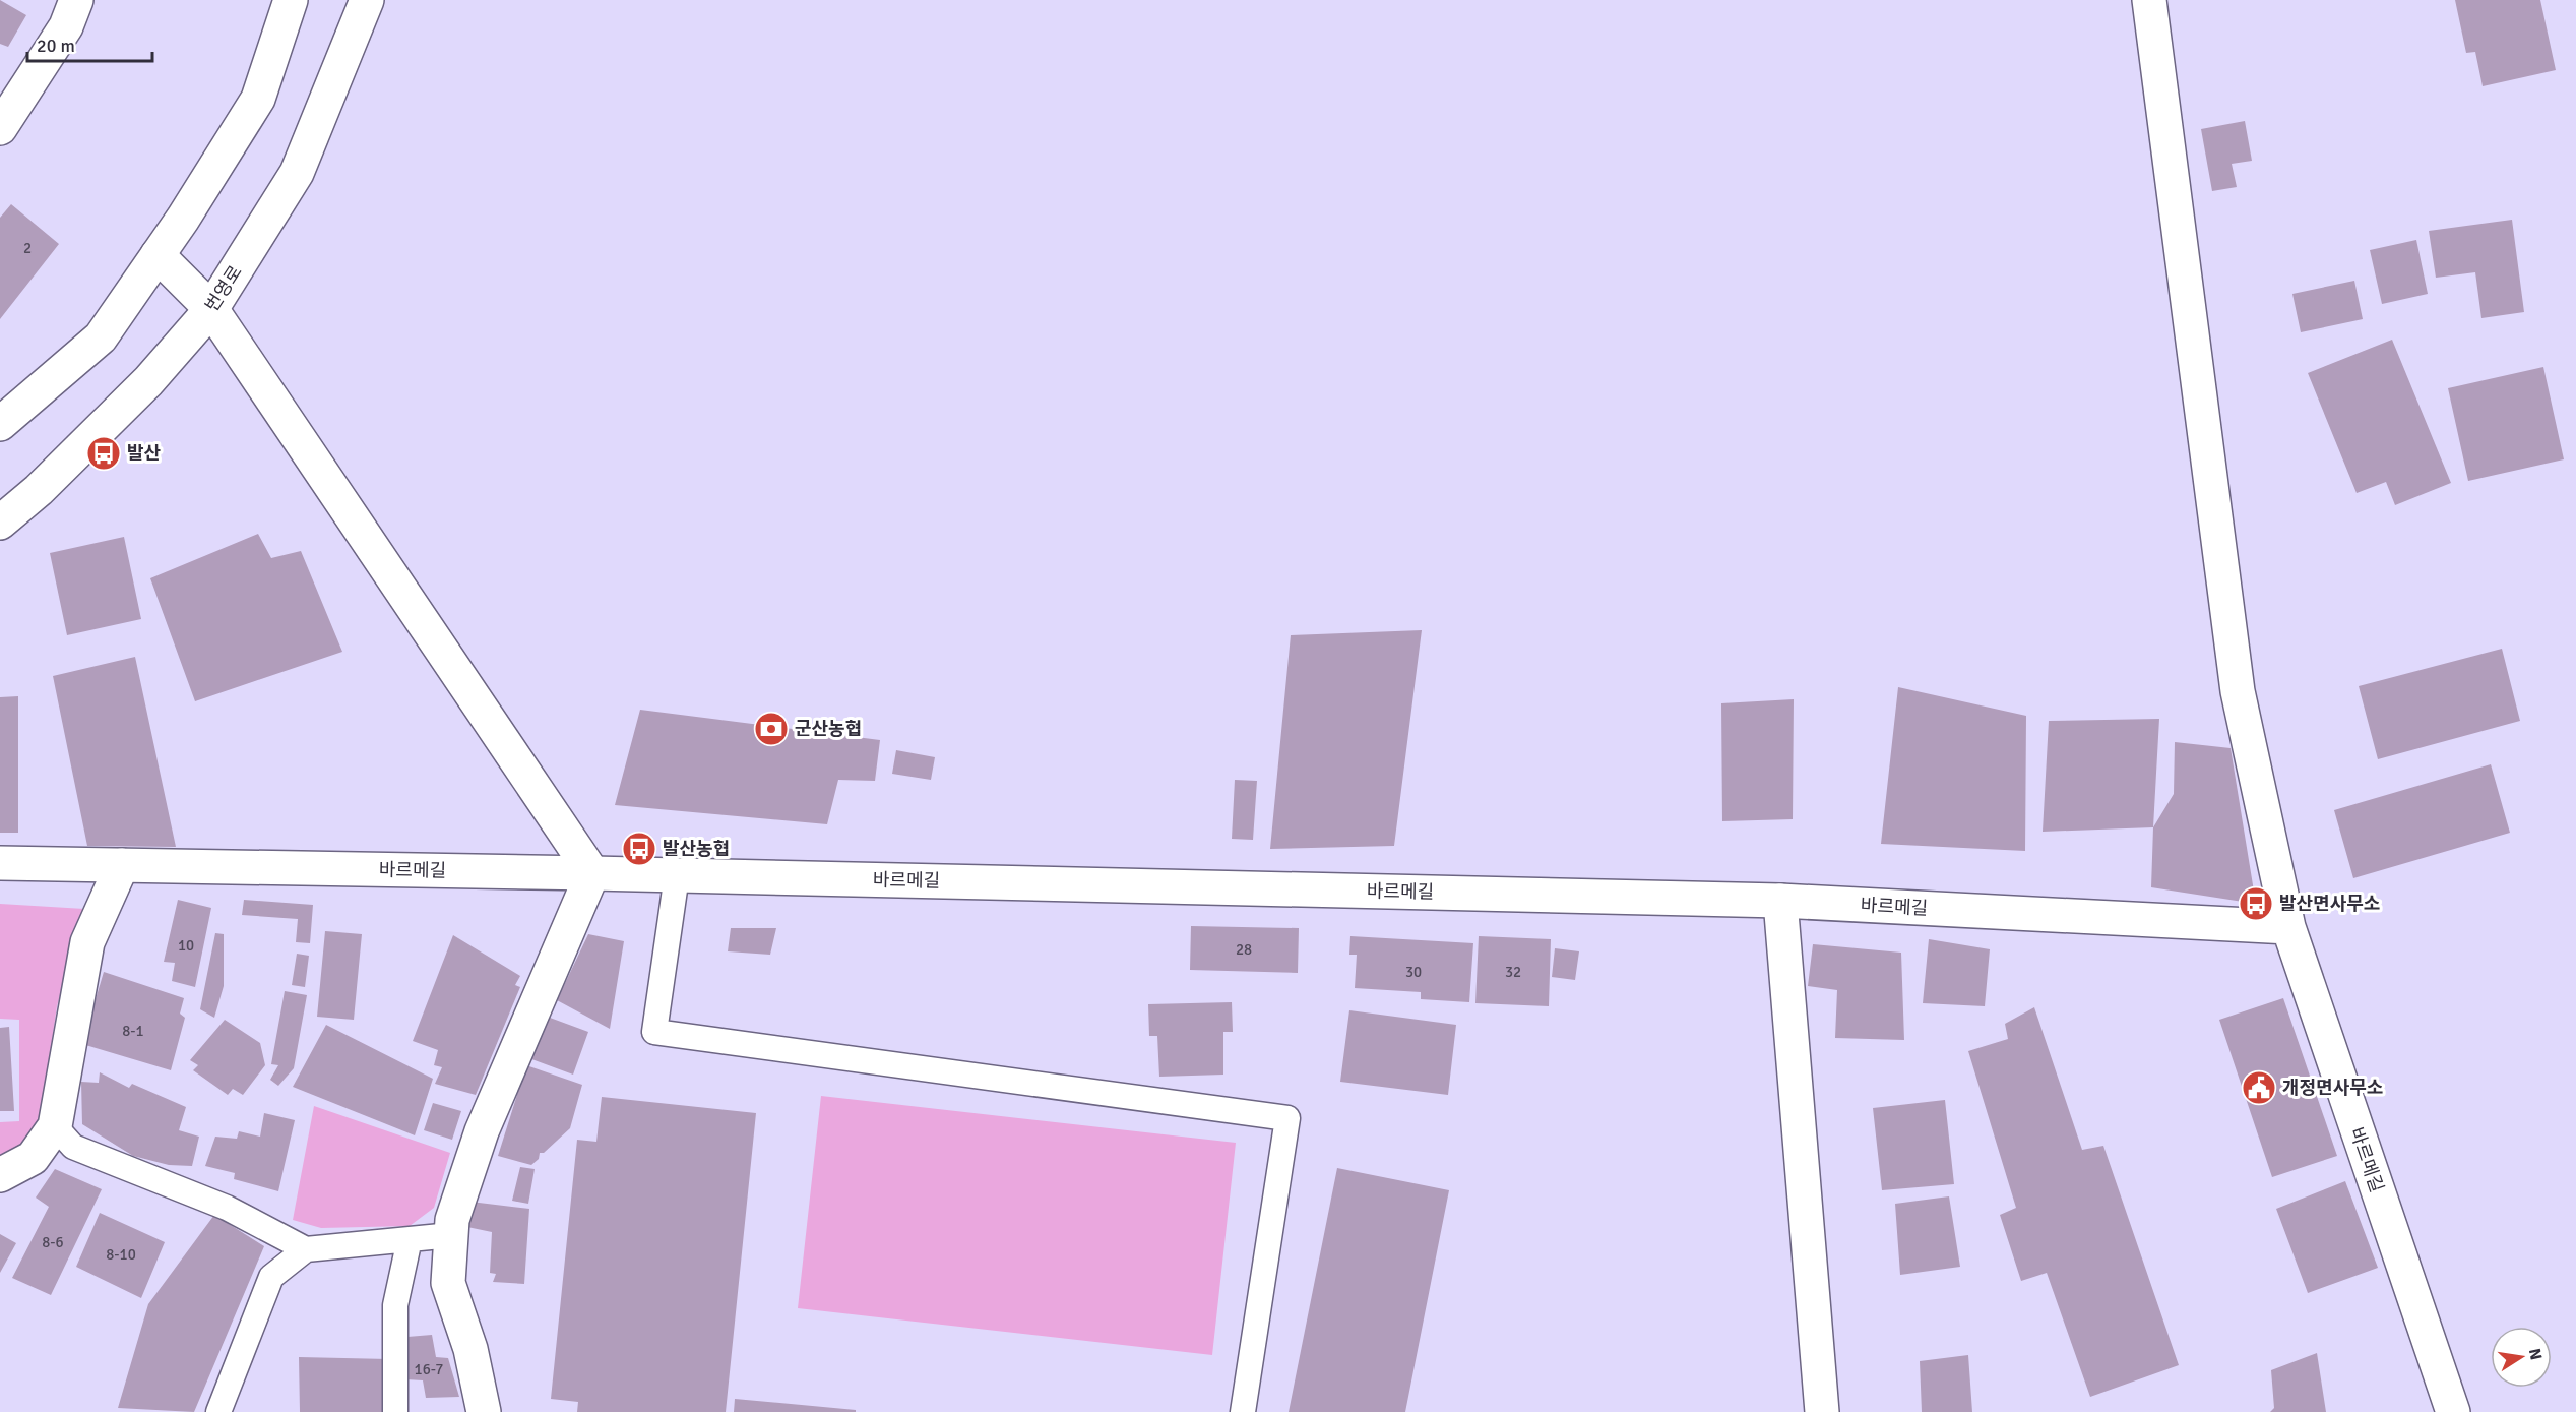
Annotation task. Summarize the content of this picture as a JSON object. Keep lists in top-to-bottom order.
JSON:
{
  "streets": {
    "street": ["번영로", "바르메길"]
  },
  "places": {
    "bus stop": ["발산", "발산농협", "발산면사무소"],
    "bank": ["군산농협"],
    "public building": ["개정면사무소"]
  },
  "house_numbers": [
    "2",
    "10",
    "28",
    "30",
    "32",
    "8-1",
    "8-6",
    "8-10",
    "16-7"
  ],
  "scale_bar": "20 m",
  "north": "right"
}
